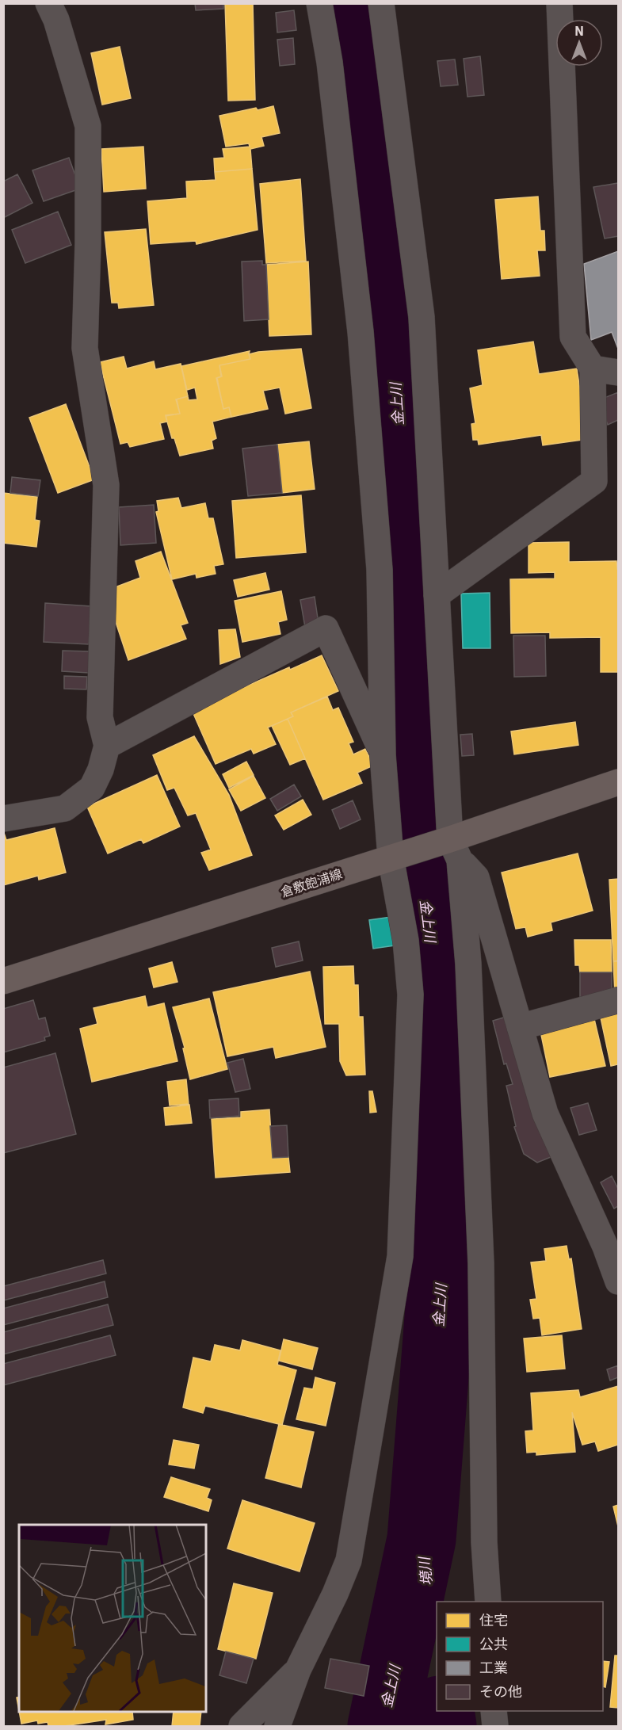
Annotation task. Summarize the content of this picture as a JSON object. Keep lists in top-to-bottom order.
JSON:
{
  "streets": {
    "main road": ["倉敷飽浦線"]
  },
  "water": ["金上川", "境川"],
  "legend": [
    "住宅",
    "公共",
    "工業",
    "その他"
  ],
  "north": "top"
}
